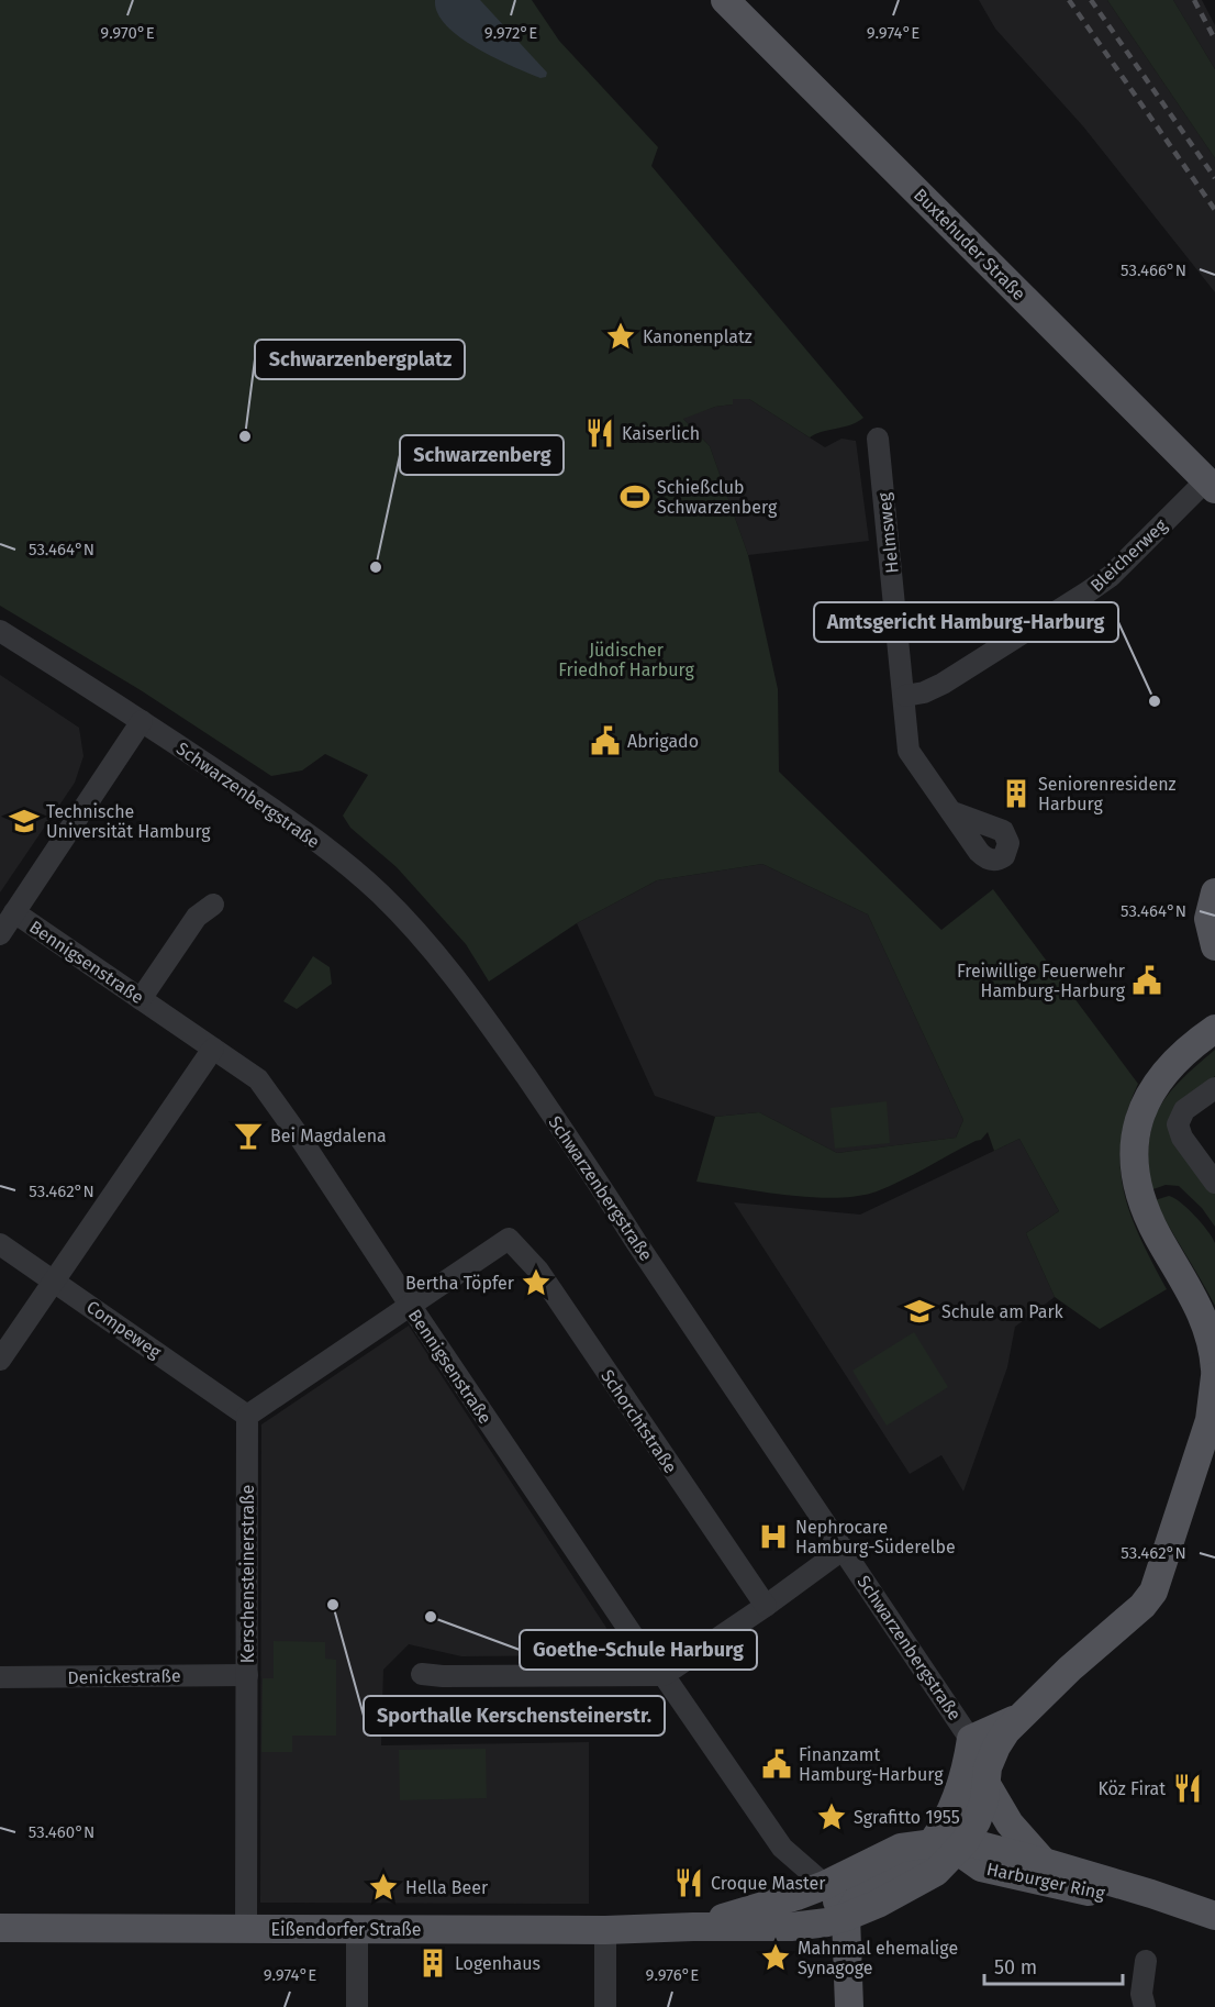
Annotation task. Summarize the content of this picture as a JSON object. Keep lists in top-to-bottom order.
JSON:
{
  "streets": {
    "main road": [
      "Buxtehuder Straße",
      "Schwarzenbergstraße",
      "Harburger Ring",
      "Eißendorfer Straße"
    ],
    "street": [
      "Helmsweg",
      "Bleicherweg",
      "Bennigsenstraße",
      "Compeweg",
      "Schorchtstraße",
      "Kerschensteinerstraße",
      "Denickestraße"
    ]
  },
  "crossings": [
    ["Buxtehuder Straße", "Bleicherweg"],
    ["Helmsweg", "Bleicherweg"],
    ["Schwarzenbergstraße", "Harburger Ring"],
    ["Bennigsenstraße", "Schorchtstraße"],
    ["Bennigsenstraße", "Harburger Ring"],
    ["Bennigsenstraße", "Eißendorfer Straße"],
    ["Compeweg", "Kerschensteinerstraße"],
    ["Kerschensteinerstraße", "Denickestraße"],
    ["Kerschensteinerstraße", "Eißendorfer Straße"],
    ["Harburger Ring", "Eißendorfer Straße"]
  ],
  "parks": ["Jüdischer Friedhof Harburg"],
  "places": {
    "place": [
      "Kanonenplatz",
      "Bertha Töpfer",
      "Sgrafitto 1955",
      "Hella Beer",
      "Mahnmal ehemalige Synagoge"
    ],
    "restaurant": ["Kaiserlich", "Köz Firat", "Croque Master"],
    "other": [
      "Schwarzenbergplatz",
      "Schwarzenberg",
      "Amtsgericht Hamburg-Harburg",
      "Sporthalle Kerschensteinerstr.",
      "Goethe-Schule Harburg"
    ],
    "sports": ["Schießclub Schwarzenberg"],
    "public building": ["Abrigado", "Freiwillige Feuerwehr Hamburg-Harburg", "Finanzamt Hamburg-Harburg"],
    "building": ["Seniorenresidenz Harburg", "Logenhaus"],
    "school or university": ["Technische Universität Hamburg", "Schule am Park"],
    "bar": ["Bei Magdalena"],
    "hospital": ["Nephrocare Hamburg-Süderelbe"]
  },
  "scale_bar": "50 m",
  "coordinates": [
    "9.970°E",
    "9.972°E",
    "9.974°E",
    "53.466°N",
    "53.464°N",
    "53.462°N",
    "53.460°N",
    "9.976°E"
  ]
}
